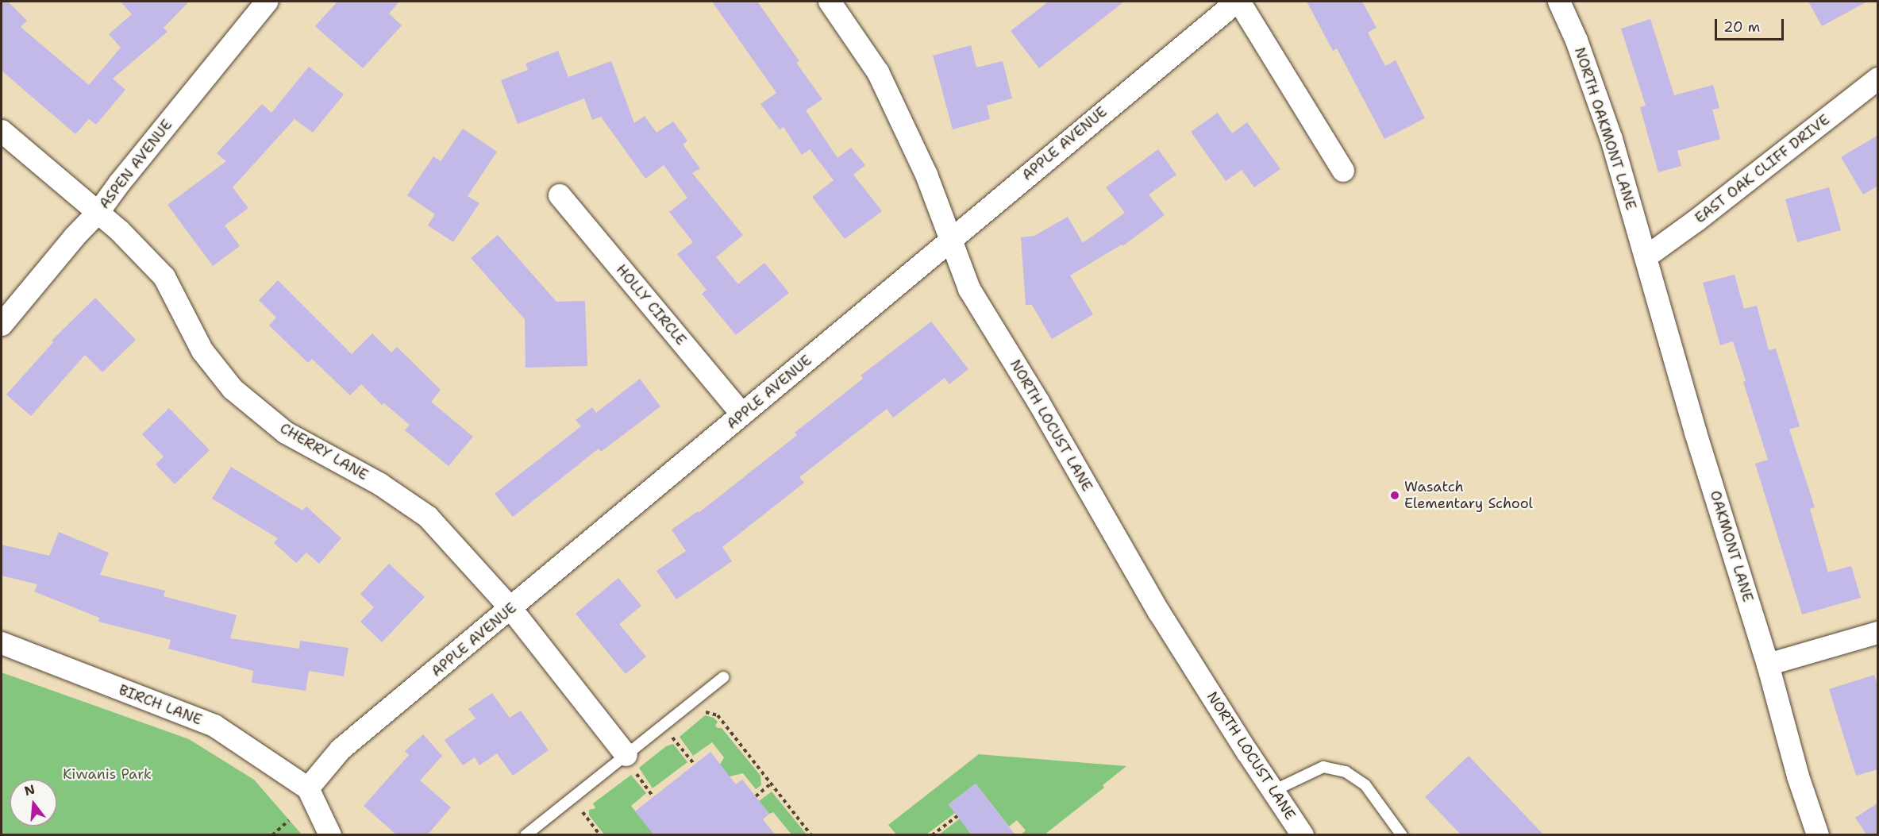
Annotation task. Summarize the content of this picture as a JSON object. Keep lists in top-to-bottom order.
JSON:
{
  "streets": {
    "street": [
      "NORTH OAKMONT LANE",
      "APPLE AVENUE",
      "ASPEN AVENUE",
      "EAST OAK CLIFF DRIVE",
      "HOLLY CIRCLE",
      "NORTH LOCUST LANE",
      "CHERRY LANE",
      "OAKMONT LANE",
      "BIRCH LANE"
    ]
  },
  "crossings": [
    ["NORTH OAKMONT LANE", "EAST OAK CLIFF DRIVE"],
    ["NORTH OAKMONT LANE", "OAKMONT LANE"],
    ["APPLE AVENUE", "HOLLY CIRCLE"],
    ["APPLE AVENUE", "NORTH LOCUST LANE"],
    ["APPLE AVENUE", "CHERRY LANE"],
    ["APPLE AVENUE", "BIRCH LANE"],
    ["ASPEN AVENUE", "CHERRY LANE"],
    ["EAST OAK CLIFF DRIVE", "OAKMONT LANE"]
  ],
  "parks": ["Kiwanis Park"],
  "places": ["Wasatch Elementary School"],
  "scale_bar": "20 m",
  "north": "top"
}
